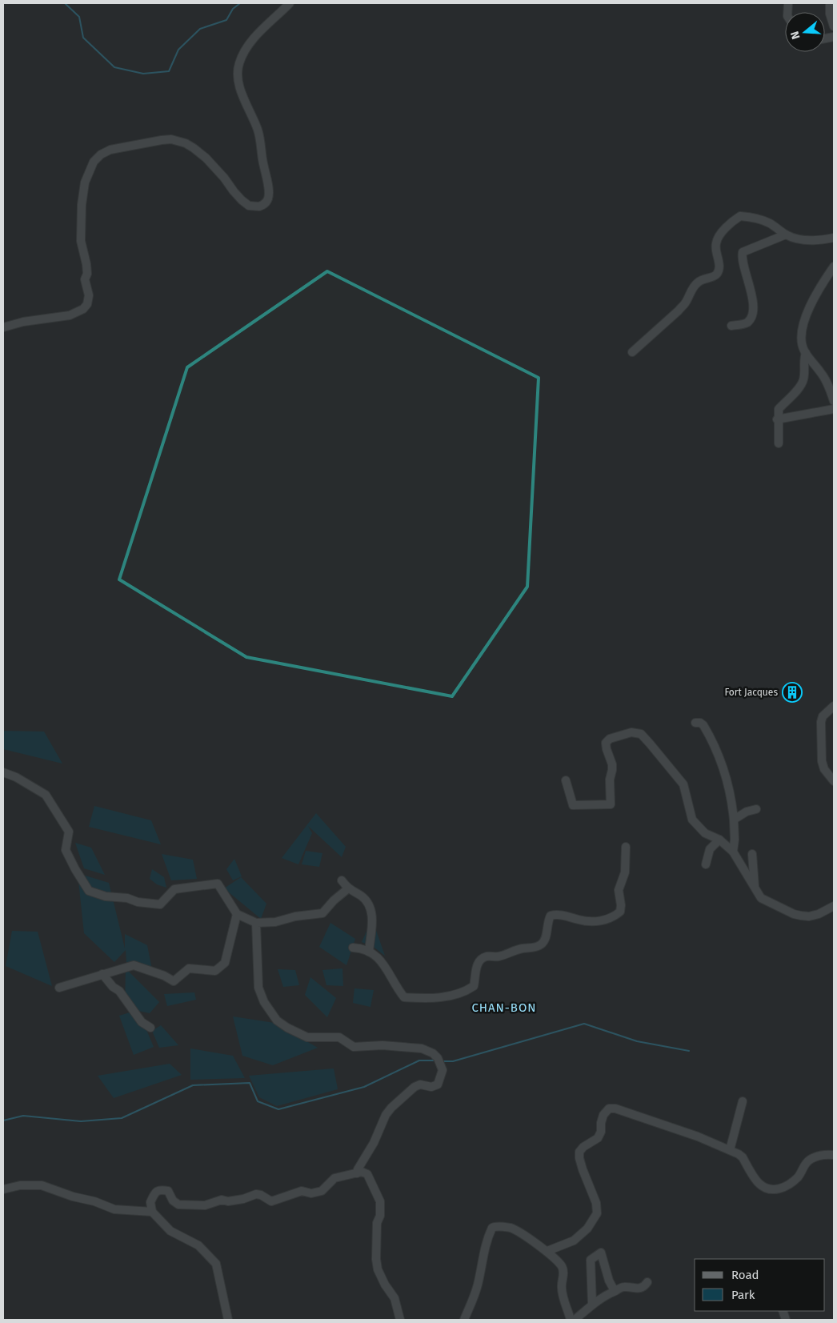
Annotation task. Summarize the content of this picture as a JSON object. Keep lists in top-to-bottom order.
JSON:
{
  "districts": ["CHAN-BON"],
  "places": {
    "building": ["Fort Jacques"]
  },
  "legend": ["Road", "Park"],
  "north": "left"
}
